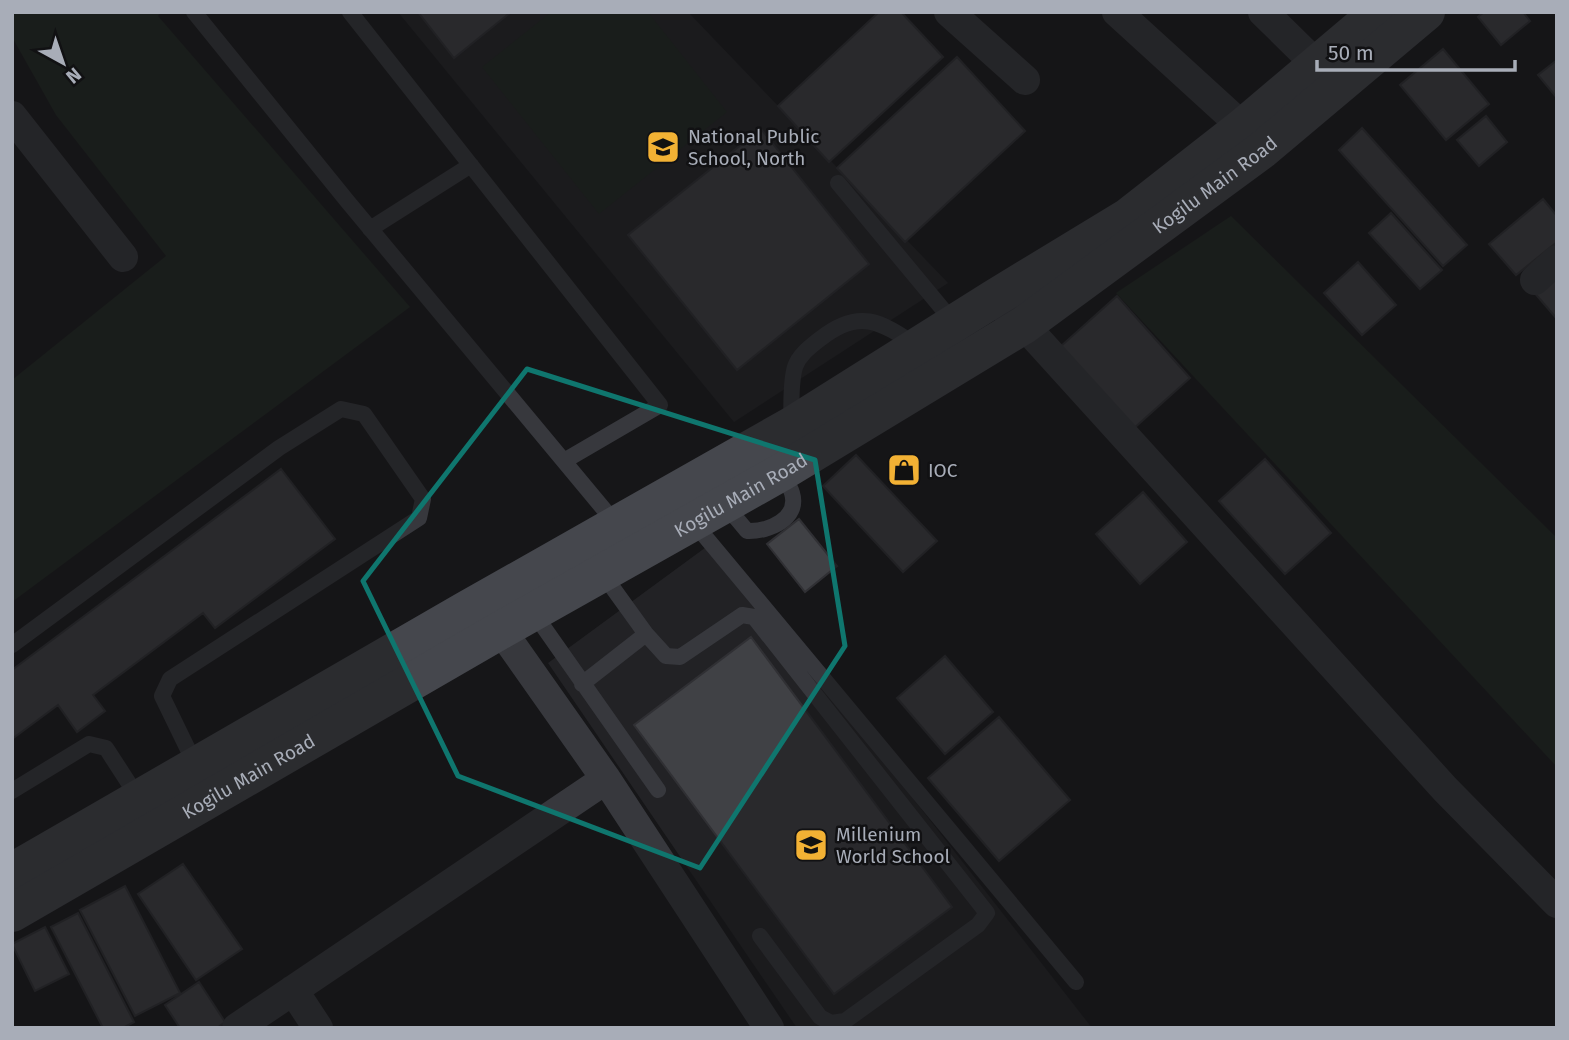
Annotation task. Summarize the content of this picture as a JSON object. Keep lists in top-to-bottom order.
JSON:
{
  "streets": {
    "main road": ["Kogilu Main Road"]
  },
  "places": {
    "school or university": ["National Public School, North", "Millenium World School"],
    "shop": ["IOC"]
  },
  "scale_bar": "50 m",
  "north": "bottom right"
}
